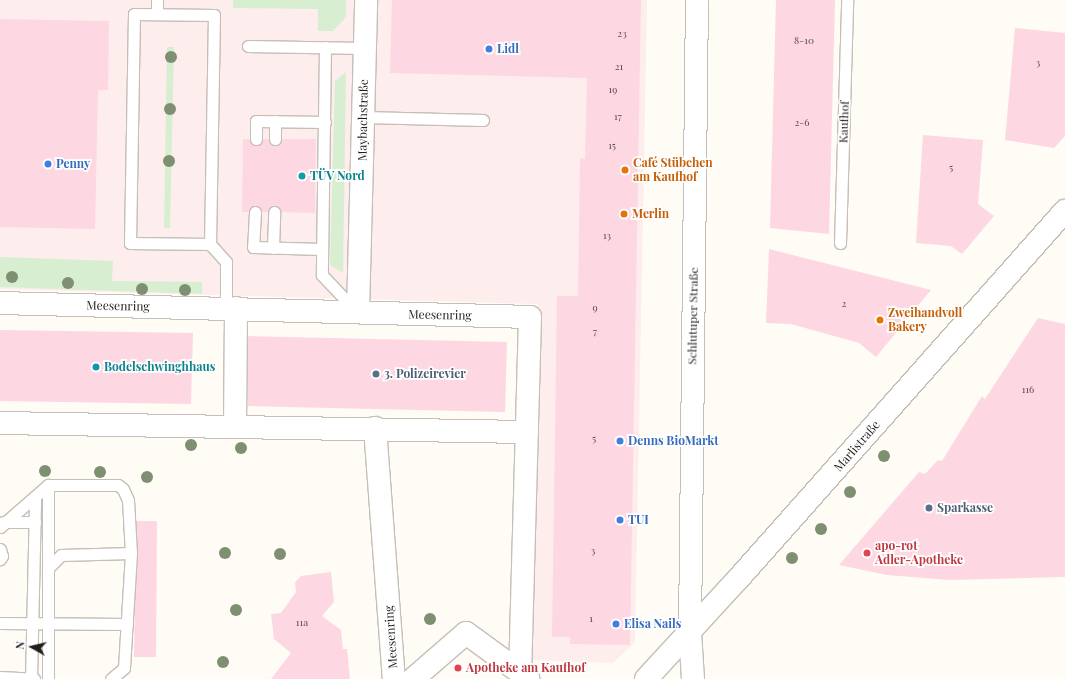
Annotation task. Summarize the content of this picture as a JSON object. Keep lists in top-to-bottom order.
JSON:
{
  "streets": {
    "street": [
      "Maybachstraße",
      "Meesenring",
      "Schlutuper Straße",
      "Marlistraße"
    ],
    "lane": ["Kaufhof"]
  },
  "crossings": [
    ["Maybachstraße", "Meesenring"],
    ["Schlutuper Straße", "Marlistraße"]
  ],
  "places": [
    "Lidl",
    "Penny",
    "Café Stübchen am Kaufhof",
    "TÜV Nord",
    "Merlin",
    "Zweihandvoll Bakery",
    "Bodelschwinghhaus",
    "3. Polizeirevier",
    "Denns BioMarkt",
    "Sparkasse",
    "TUI",
    "apo-rot Adler-Apotheke",
    "Elisa Nails",
    "Apotheke am Kaufhof"
  ],
  "house_numbers": [
    "23",
    "8-10",
    "3",
    "21",
    "19",
    "17",
    "2-6",
    "15",
    "5",
    "13",
    "2",
    "9",
    "7",
    "116",
    "5",
    "3",
    "1",
    "11a"
  ],
  "north": "left"
}
